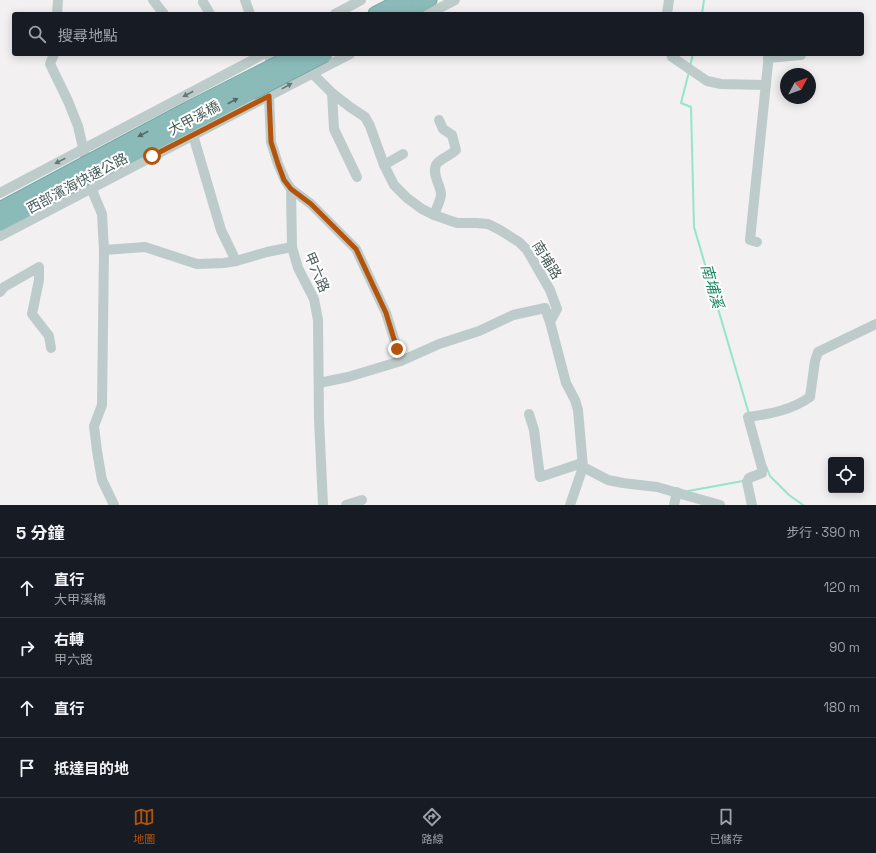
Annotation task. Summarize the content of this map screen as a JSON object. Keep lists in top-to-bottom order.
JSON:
{
  "streets": {
    "highway": ["西部濱海快速公路"],
    "street": ["大甲溪橋", "南埔路", "甲六路"]
  },
  "crossings": [
    ["大甲溪橋", "南埔路"],
    ["大甲溪橋", "甲六路"]
  ],
  "water": ["南埔溪"],
  "north": "top right",
  "page": {
    "search": "搜尋地點",
    "heading": ["5 分鐘", "步行 · 390 m"],
    "list": [
      ["直行", "大甲溪橋", "120 m"],
      ["右轉", "甲六路", "90 m"],
      ["直行", "180 m"],
      "抵達目的地"
    ],
    "nav": ["地圖", "路線", "已儲存"]
  }
}
